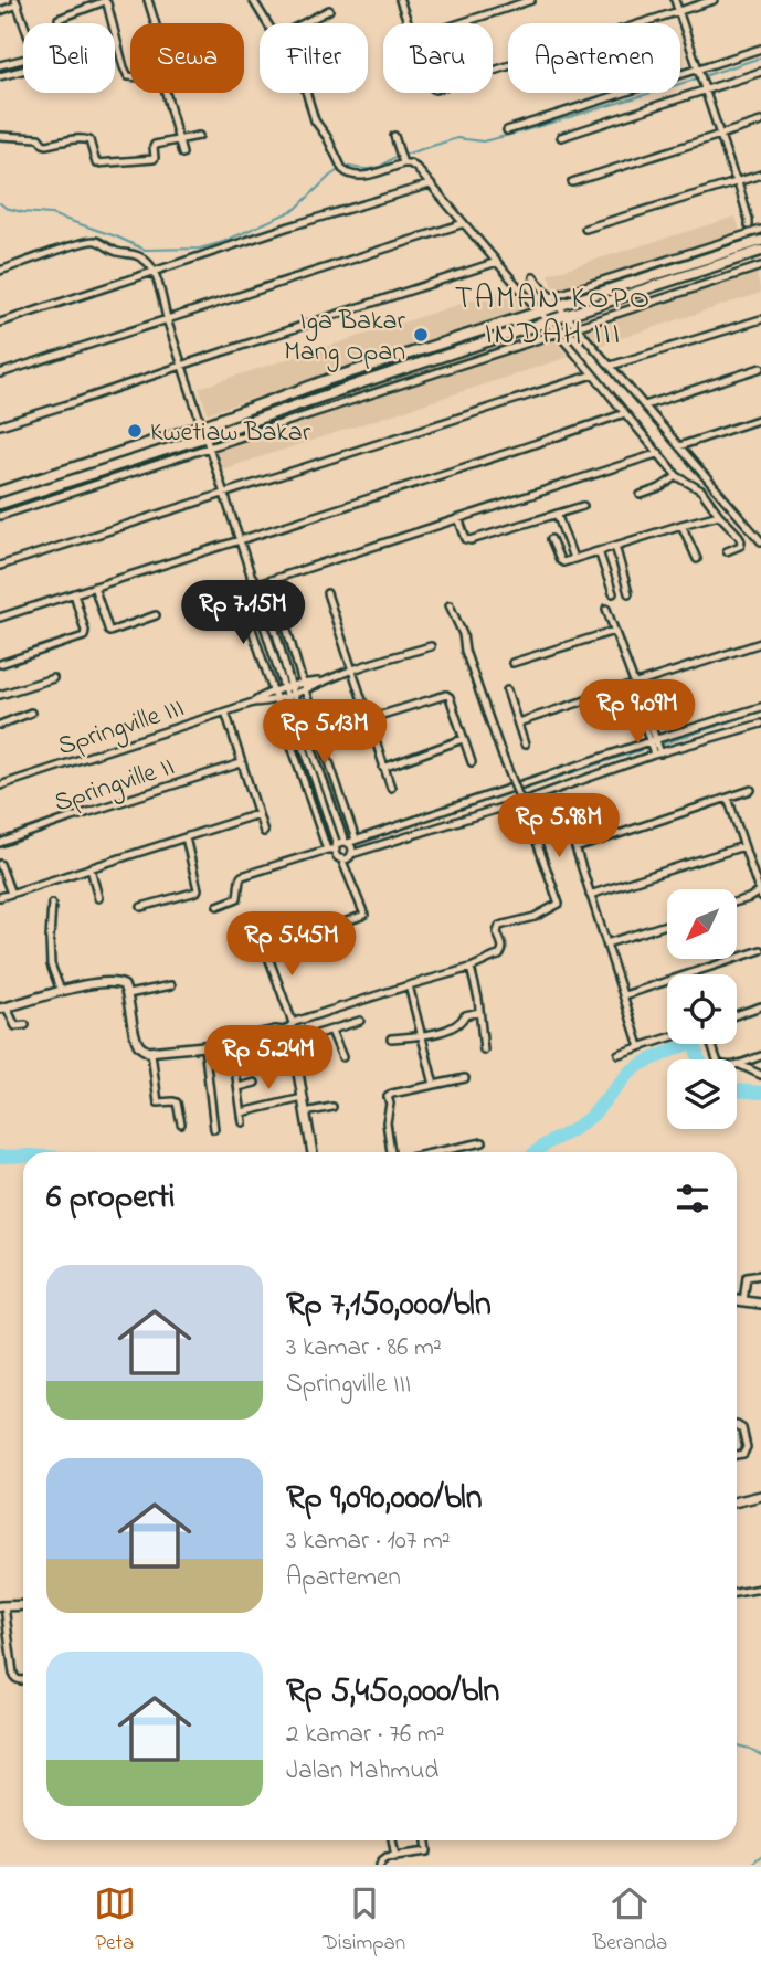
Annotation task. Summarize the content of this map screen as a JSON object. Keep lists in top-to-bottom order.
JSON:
{
  "streets": {
    "street": ["Springville III", "Springville II"]
  },
  "districts": ["TAMAN KOPO INDAH III"],
  "places": ["Iga Bakar Mang Opan", "Kwetiaw Bakar"],
  "north": "bottom left",
  "page": {
    "chip": [
      "Beli",
      "Sewa",
      "Filter",
      "Baru",
      "Apartemen"
    ],
    "price": [
      "Rp 7.15M",
      "Rp 9.09M",
      "Rp 5.13M",
      "Rp 5.98M",
      "Rp 5.45M",
      "Rp 5.24M"
    ],
    "heading": "6 properti",
    "list": [
      {
        "name": "Rp 7,150,000/bln",
        "note": "3 kamar · 86 m² · Springville III"
      },
      {
        "name": "Rp 9,090,000/bln",
        "note": "3 kamar · 107 m² · Apartemen"
      },
      {
        "name": "Rp 5,450,000/bln",
        "note": "2 kamar · 76 m² · Jalan Mahmud"
      }
    ],
    "tabs": ["Peta", "Disimpan", "Beranda"]
  }
}
